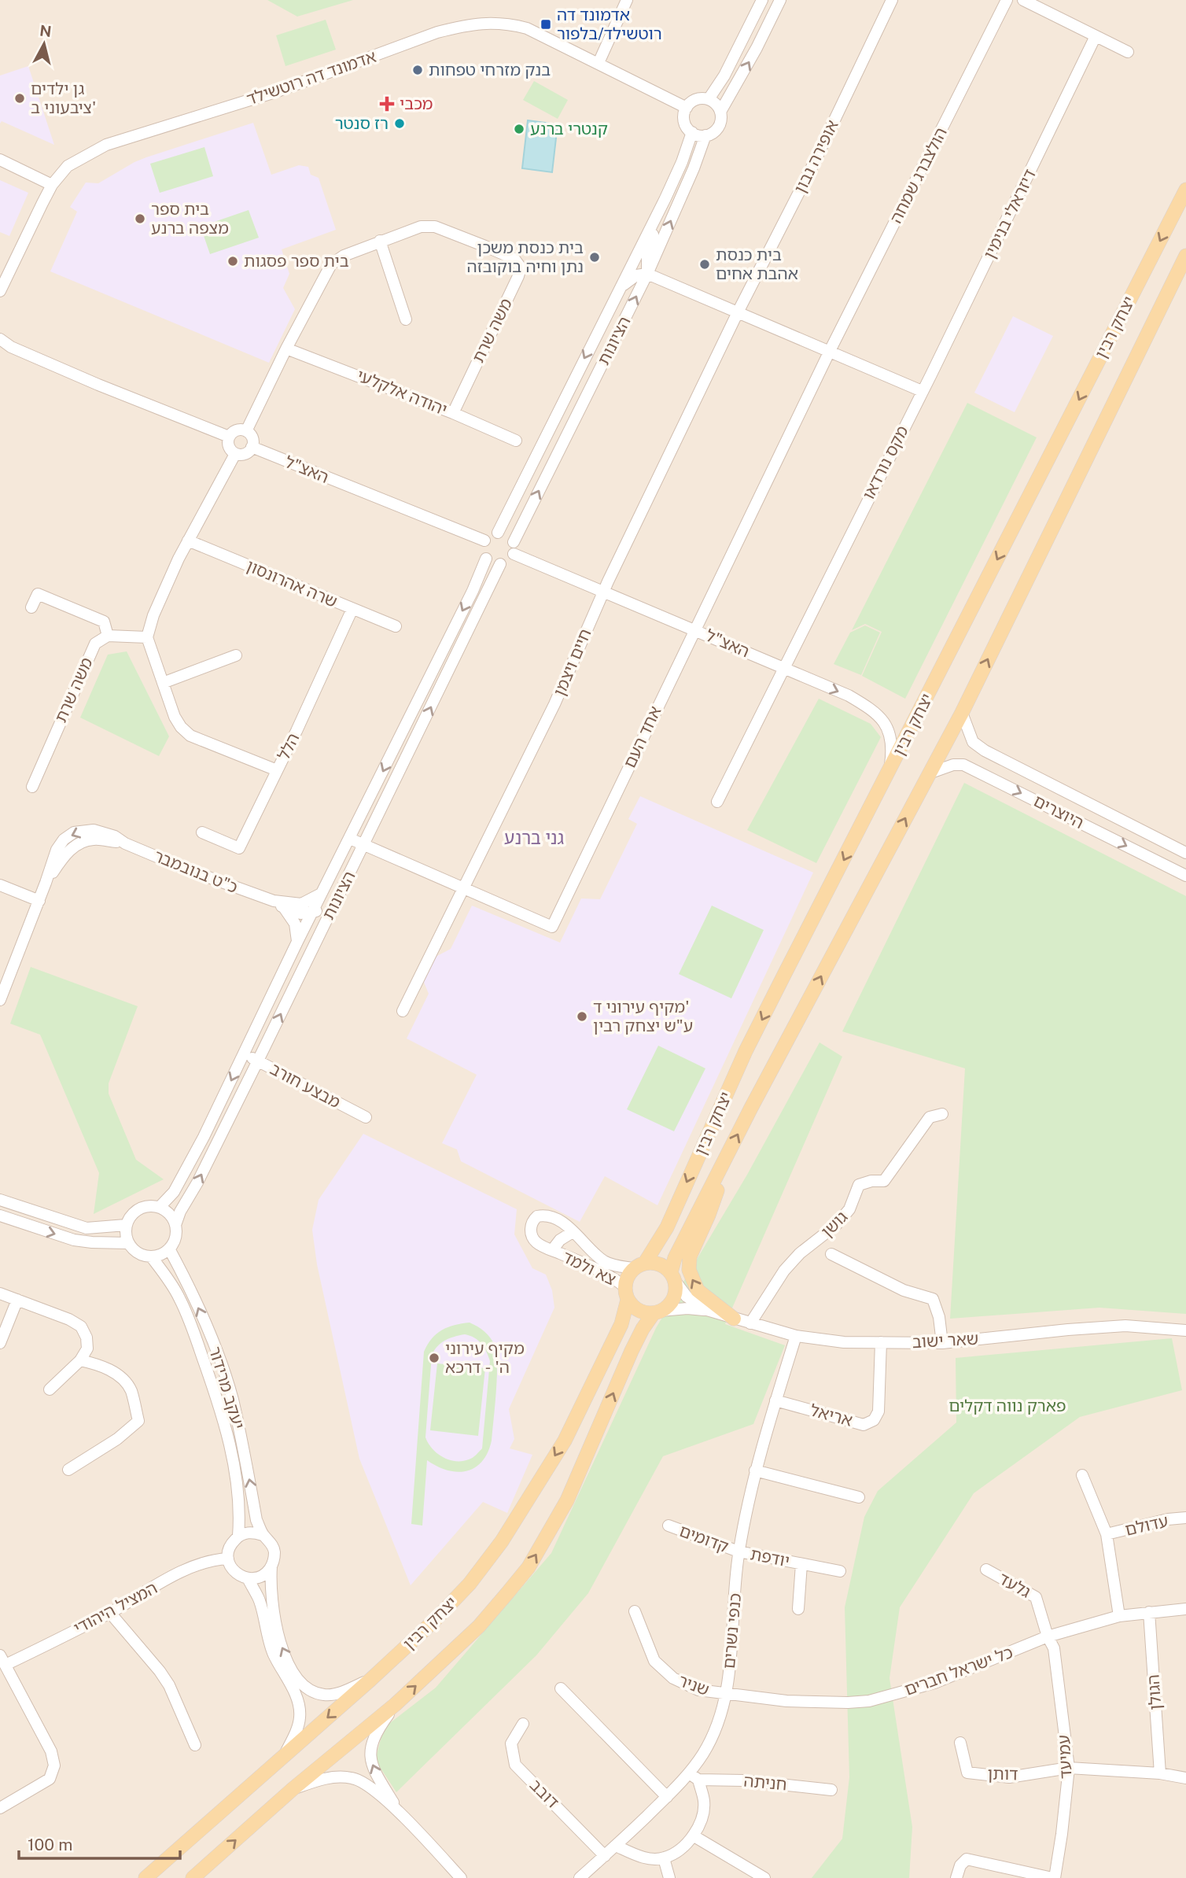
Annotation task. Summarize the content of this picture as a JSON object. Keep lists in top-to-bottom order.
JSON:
{
  "streets": {
    "main road": ["יצחק רבין"],
    "street": [
      "אדמונד דה רוטשילד",
      "אופירה נבון",
      "הולצברג שמחה",
      "דיזראלי בנימין",
      "משה שרת",
      "הציונות",
      "יהודה אלקלעי",
      "מקס נורדאו",
      "האצ\"ל",
      "שרה אהרונסון",
      "חיים ויצמן",
      "אחד העם",
      "הלל",
      "היוצרים",
      "כ\"ט בנובמבר",
      "מבצע חורב",
      "גושן",
      "צא ולמד",
      "שאר ישוב",
      "יעקב מרידור",
      "אריאל",
      "עדולם",
      "קדומים",
      "יודפת",
      "גלעד",
      "המציל היהודי",
      "כנפי נשרים",
      "כל ישראל חברים",
      "שניר",
      "הגולן",
      "עמיעד",
      "דותן",
      "חניתה",
      "דובב"
    ]
  },
  "crossings": [
    ["אדמונד דה רוטשילד", "הציונות"],
    ["אופירה נבון", "חיים ויצמן"],
    ["הולצברג שמחה", "אחד העם"],
    ["דיזראלי בנימין", "מקס נורדאו"],
    ["יצחק רבין", "האצ\"ל"],
    ["יצחק רבין", "היוצרים"],
    ["יצחק רבין", "צא ולמד"],
    ["יצחק רבין", "שאר ישוב"],
    ["משה שרת", "יהודה אלקלעי"],
    ["משה שרת", "האצ\"ל"],
    ["הציונות", "האצ\"ל"],
    ["הציונות", "אחד העם"],
    ["הציונות", "כ\"ט בנובמבר"],
    ["הציונות", "מבצע חורב"],
    ["הציונות", "יעקב מרידור"],
    ["מקס נורדאו", "האצ\"ל"],
    ["האצ\"ל", "חיים ויצמן"],
    ["האצ\"ל", "אחד העם"],
    ["שרה אהרונסון", "הלל"],
    ["חיים ויצמן", "אחד העם"],
    ["גושן", "שאר ישוב"],
    ["צא ולמד", "שאר ישוב"],
    ["שאר ישוב", "אריאל"],
    ["שאר ישוב", "כנפי נשרים"],
    ["יעקב מרידור", "המציל היהודי"],
    ["אריאל", "כנפי נשרים"],
    ["קדומים", "יודפת"],
    ["קדומים", "כנפי נשרים"],
    ["יודפת", "כנפי נשרים"],
    ["גלעד", "כל ישראל חברים"],
    ["גלעד", "עמיעד"],
    ["כנפי נשרים", "כל ישראל חברים"],
    ["כנפי נשרים", "שניר"],
    ["כנפי נשרים", "חניתה"],
    ["כנפי נשרים", "דובב"],
    ["כל ישראל חברים", "שניר"],
    ["כל ישראל חברים", "הגולן"],
    ["כל ישראל חברים", "עמיעד"],
    ["עמיעד", "דותן"]
  ],
  "districts": ["גני ברנע"],
  "parks": ["פארק נווה דקלים"],
  "places": {
    "transit": ["אדמונד דה רוטשילד/בלפור"],
    "other": [
      "בנק מזרחי טפחות",
      "גן ילדים ציבעוני ב'",
      "רז סנטר",
      "קנטרי ברנע",
      "בית ספר מצפה ברנע",
      "בית כנסת משכן נתן וחיה בוקובזה",
      "בית ספר פסגות",
      "בית כנסת אהבת אחים",
      "מקיף עירוני ד' ע\"ש יצחק רבין",
      "מקיף עירוני ה' - דרכא"
    ],
    "health": ["מכבי"]
  },
  "scale_bar": "100 m",
  "north": "top"
}
